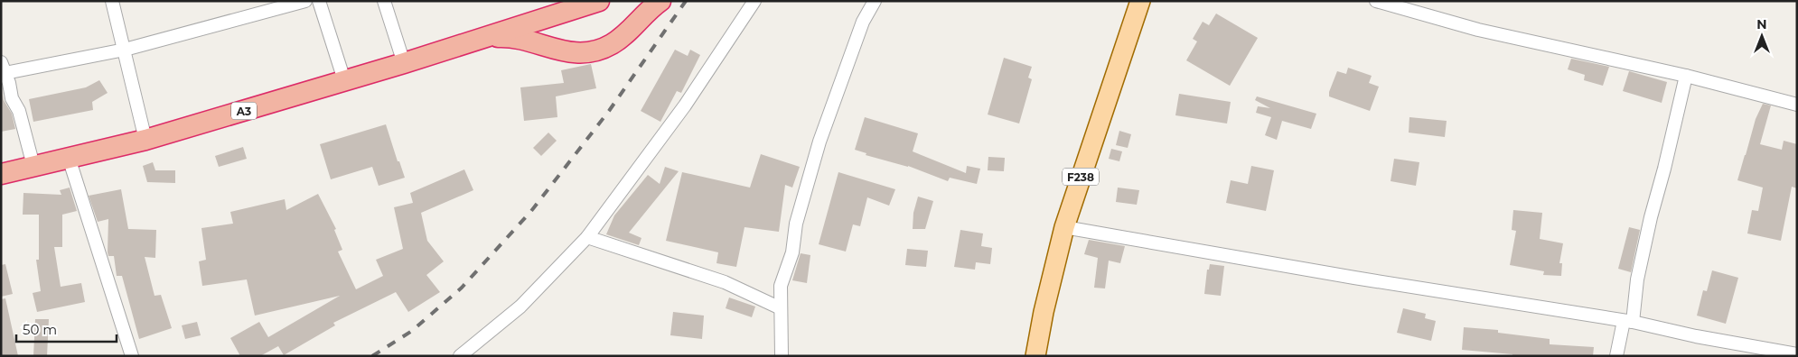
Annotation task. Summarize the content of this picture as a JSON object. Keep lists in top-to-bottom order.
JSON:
{
  "streets": {
    "highway": ["A3"],
    "main road": ["F238"]
  },
  "scale_bar": "50 m",
  "north": "top"
}
